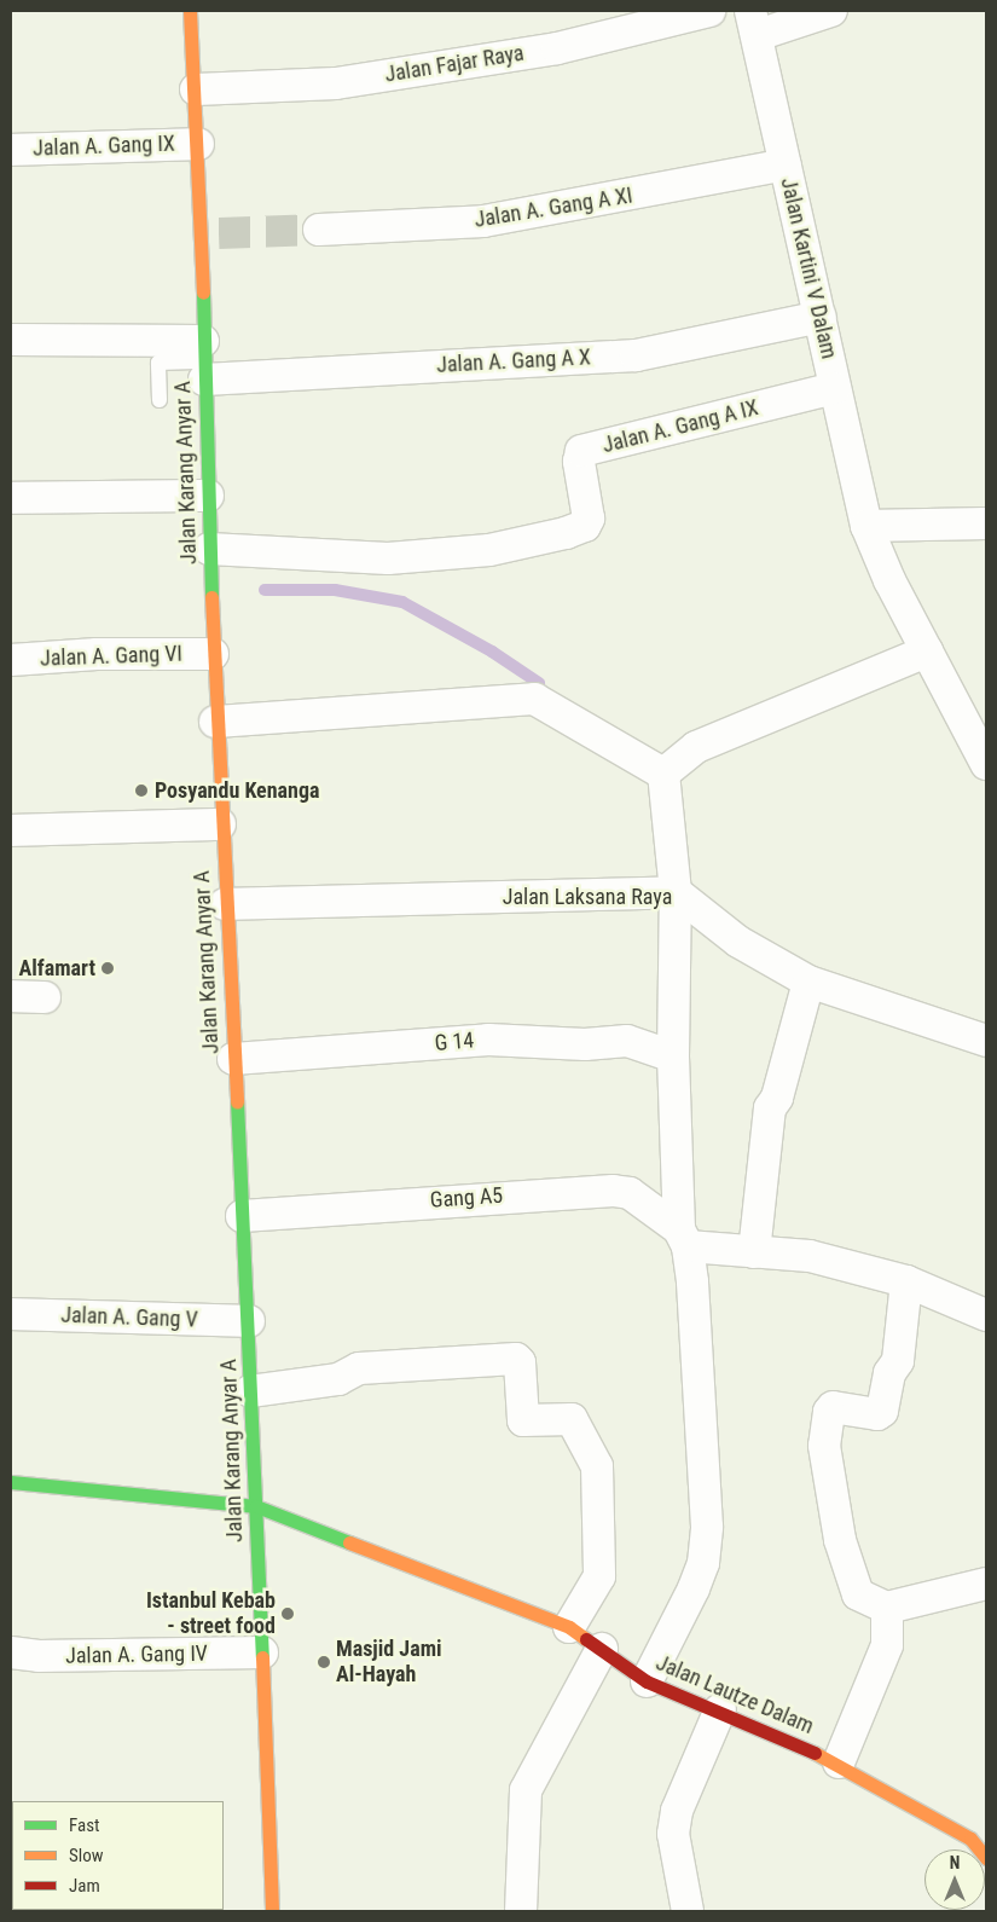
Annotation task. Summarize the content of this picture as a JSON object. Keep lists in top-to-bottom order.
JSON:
{
  "streets": {
    "street": [
      "Jalan Fajar Raya",
      "Jalan A. Gang IX",
      "Jalan A. Gang A XI",
      "Jalan Kartini V Dalam",
      "Jalan A. Gang A X",
      "Jalan A. Gang A IX",
      "Jalan Karang Anyar A",
      "Jalan A. Gang VI",
      "Jalan Laksana Raya",
      "G 14",
      "Gang A5",
      "Jalan A. Gang V",
      "Jalan A. Gang IV",
      "Jalan Lautze Dalam"
    ]
  },
  "crossings": [
    ["Jalan Fajar Raya", "Jalan Karang Anyar A"],
    ["Jalan A. Gang IX", "Jalan Karang Anyar A"],
    ["Jalan A. Gang A XI", "Jalan Kartini V Dalam"],
    ["Jalan Kartini V Dalam", "Jalan A. Gang A X"],
    ["Jalan Kartini V Dalam", "Jalan A. Gang A IX"],
    ["Jalan A. Gang A X", "Jalan Karang Anyar A"],
    ["Jalan A. Gang A IX", "Jalan Karang Anyar A"],
    ["Jalan Karang Anyar A", "Jalan A. Gang VI"],
    ["Jalan Karang Anyar A", "Jalan Laksana Raya"],
    ["Jalan Karang Anyar A", "G 14"],
    ["Jalan Karang Anyar A", "Gang A5"],
    ["Jalan Karang Anyar A", "Jalan A. Gang V"],
    ["Jalan Karang Anyar A", "Jalan A. Gang IV"],
    ["Jalan Karang Anyar A", "Jalan Lautze Dalam"]
  ],
  "places": [
    "Posyandu Kenanga",
    "Alfamart",
    "Istanbul Kebab - street food",
    "Masjid Jami Al-Hayah"
  ],
  "legend": ["Fast", "Slow", "Jam"],
  "north": "top"
}
